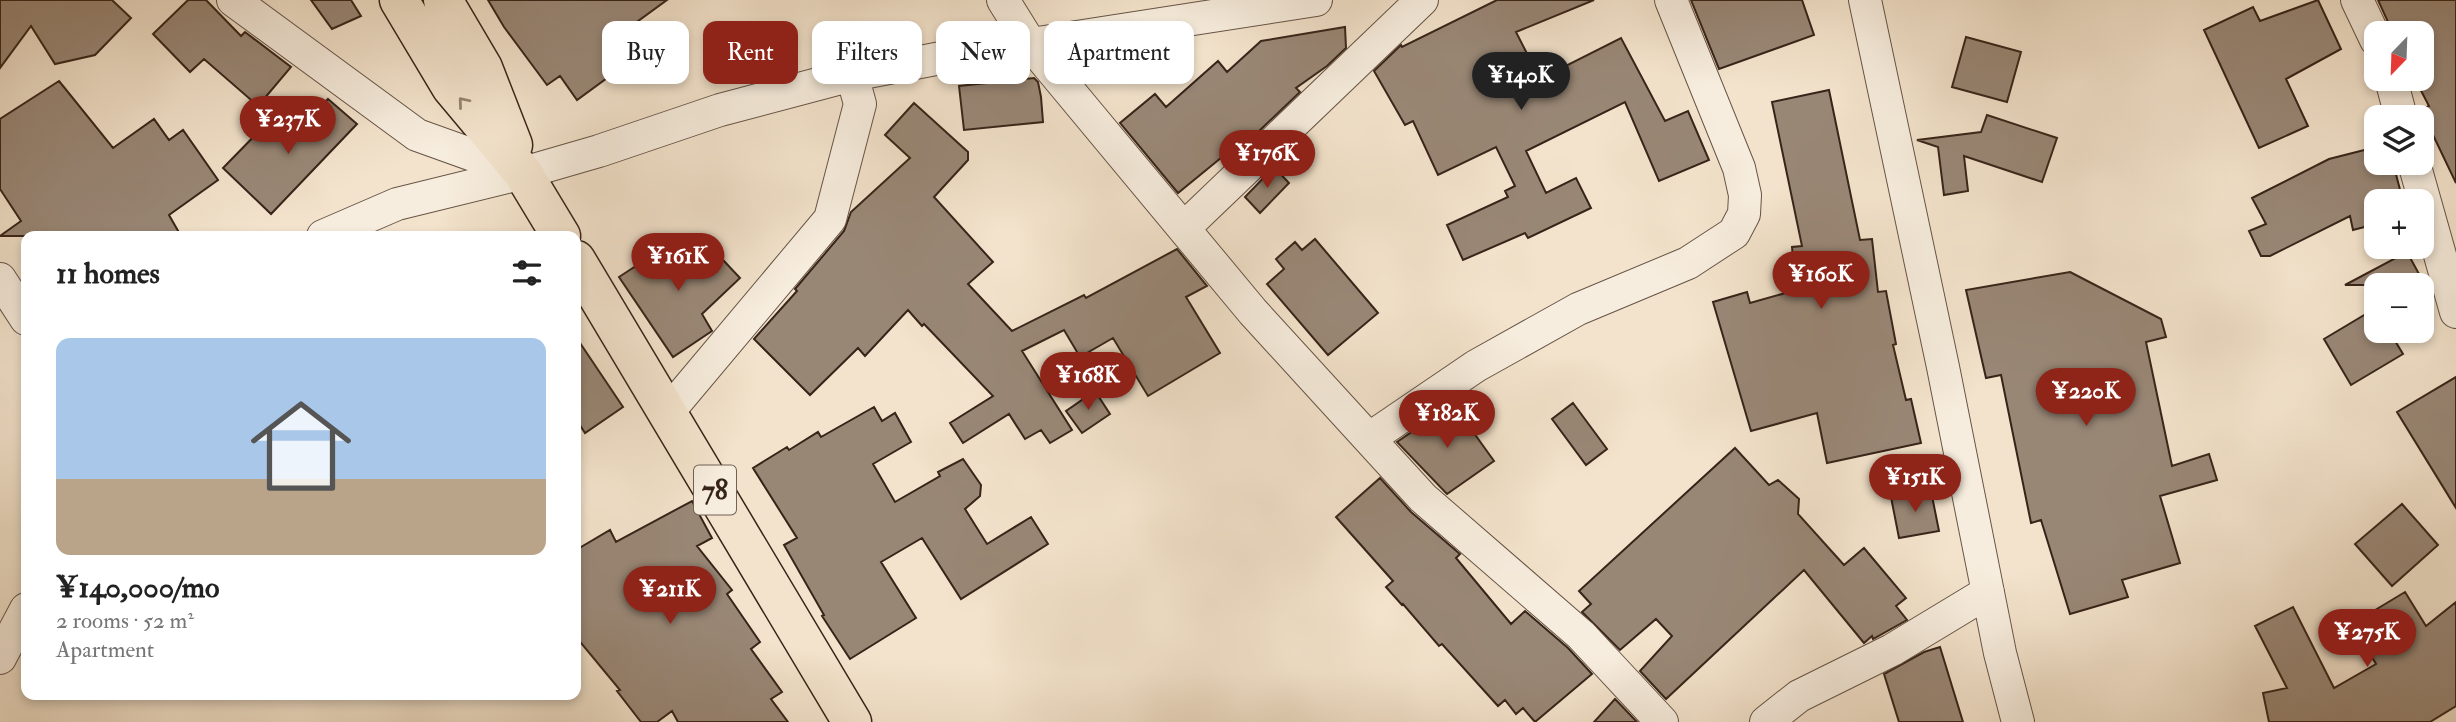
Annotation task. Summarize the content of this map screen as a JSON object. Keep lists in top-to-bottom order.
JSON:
{
  "streets": {
    "main road": ["78"]
  },
  "north": "bottom left",
  "page": {
    "map_buttons": ["+", "−"],
    "chip": [
      "Buy",
      "Rent",
      "Filters",
      "New",
      "Apartment"
    ],
    "price": [
      "¥140K",
      "¥237K",
      "¥176K",
      "¥161K",
      "¥160K",
      "¥168K",
      "¥220K",
      "¥182K",
      "¥151K",
      "¥211K",
      "¥275K"
    ],
    "heading": "11 homes",
    "list": [
      {
        "name": "¥140,000/mo",
        "note": "2 rooms · 52 m² · Apartment"
      }
    ]
  }
}
